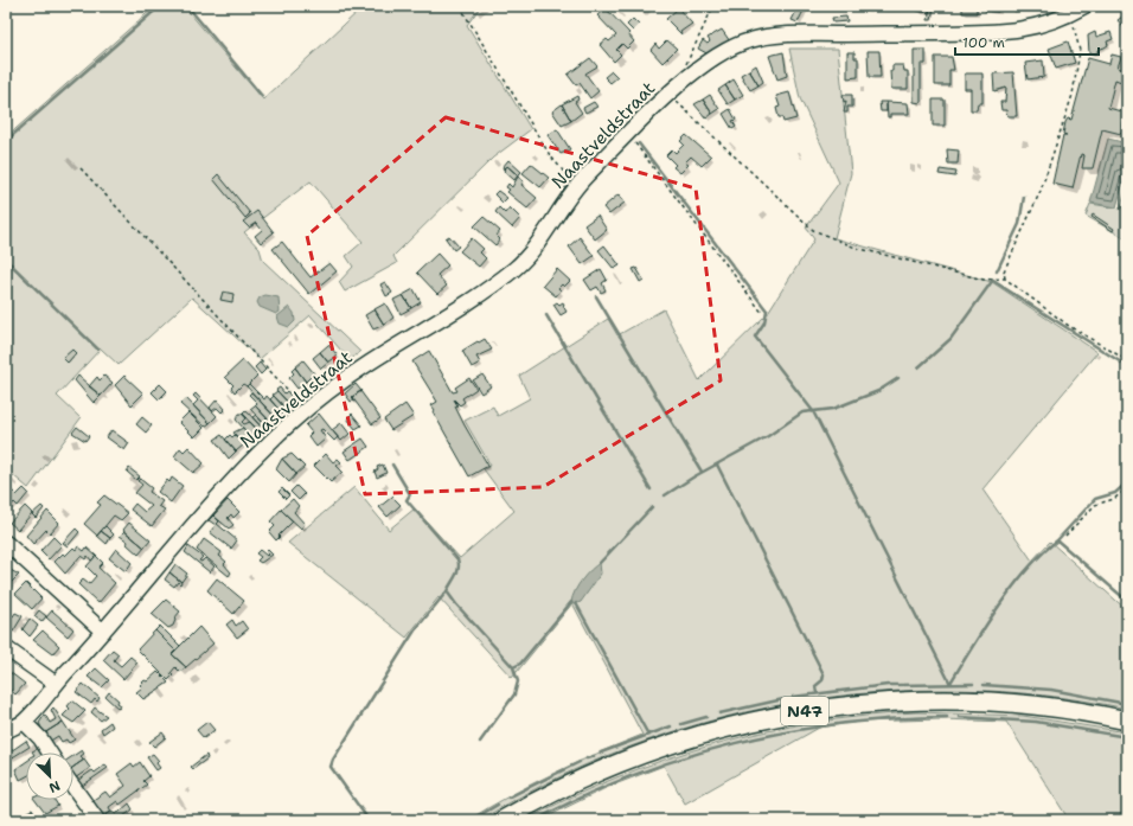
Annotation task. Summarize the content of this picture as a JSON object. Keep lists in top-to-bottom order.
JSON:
{
  "streets": {
    "main road": ["N47"],
    "street": ["Naastveldstraat"]
  },
  "scale_bar": "100 m",
  "north": "bottom right"
}
